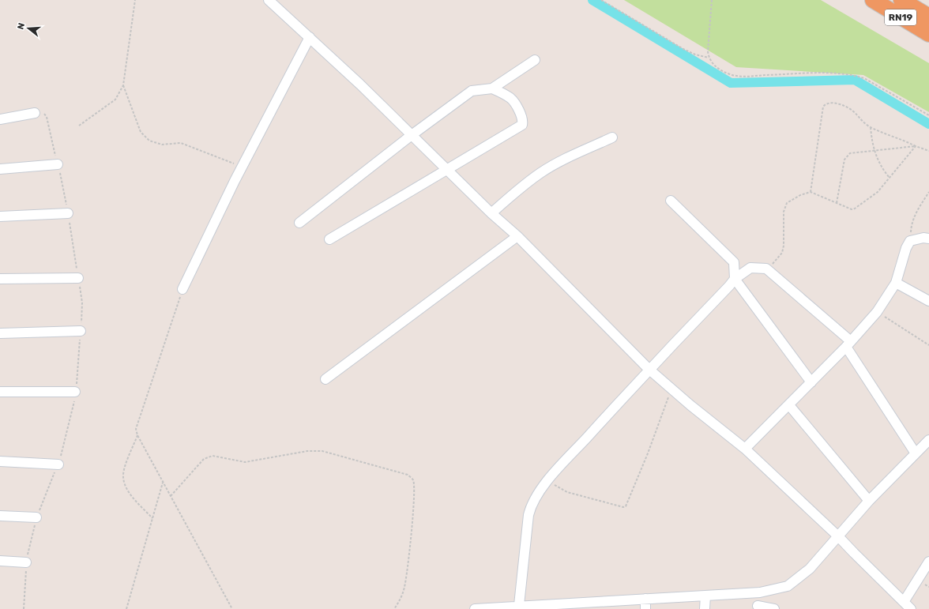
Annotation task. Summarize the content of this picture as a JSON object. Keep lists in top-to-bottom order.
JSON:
{
  "streets": {
    "highway": ["RN19"]
  },
  "north": "left"
}
